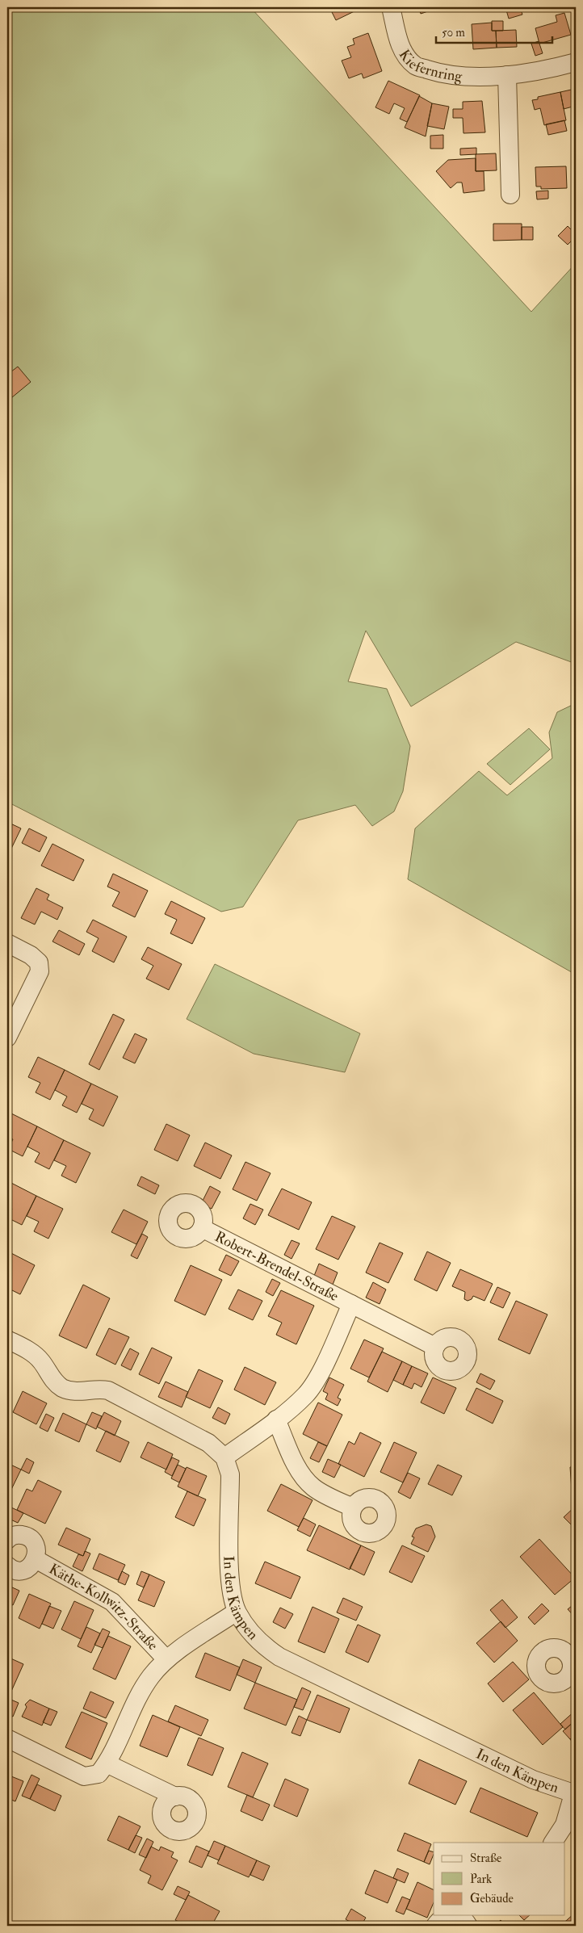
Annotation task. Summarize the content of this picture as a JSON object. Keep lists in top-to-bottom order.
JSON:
{
  "streets": {
    "street": [
      "Kiefernring",
      "Robert-Brendel-Straße",
      "In den Kämpen",
      "Käthe-Kollwitz-Straße"
    ]
  },
  "crossings": [
    ["Robert-Brendel-Straße", "In den Kämpen"],
    ["In den Kämpen", "Käthe-Kollwitz-Straße"]
  ],
  "legend": ["Straße", "Park", "Gebäude"],
  "scale_bar": "50 m"
}
